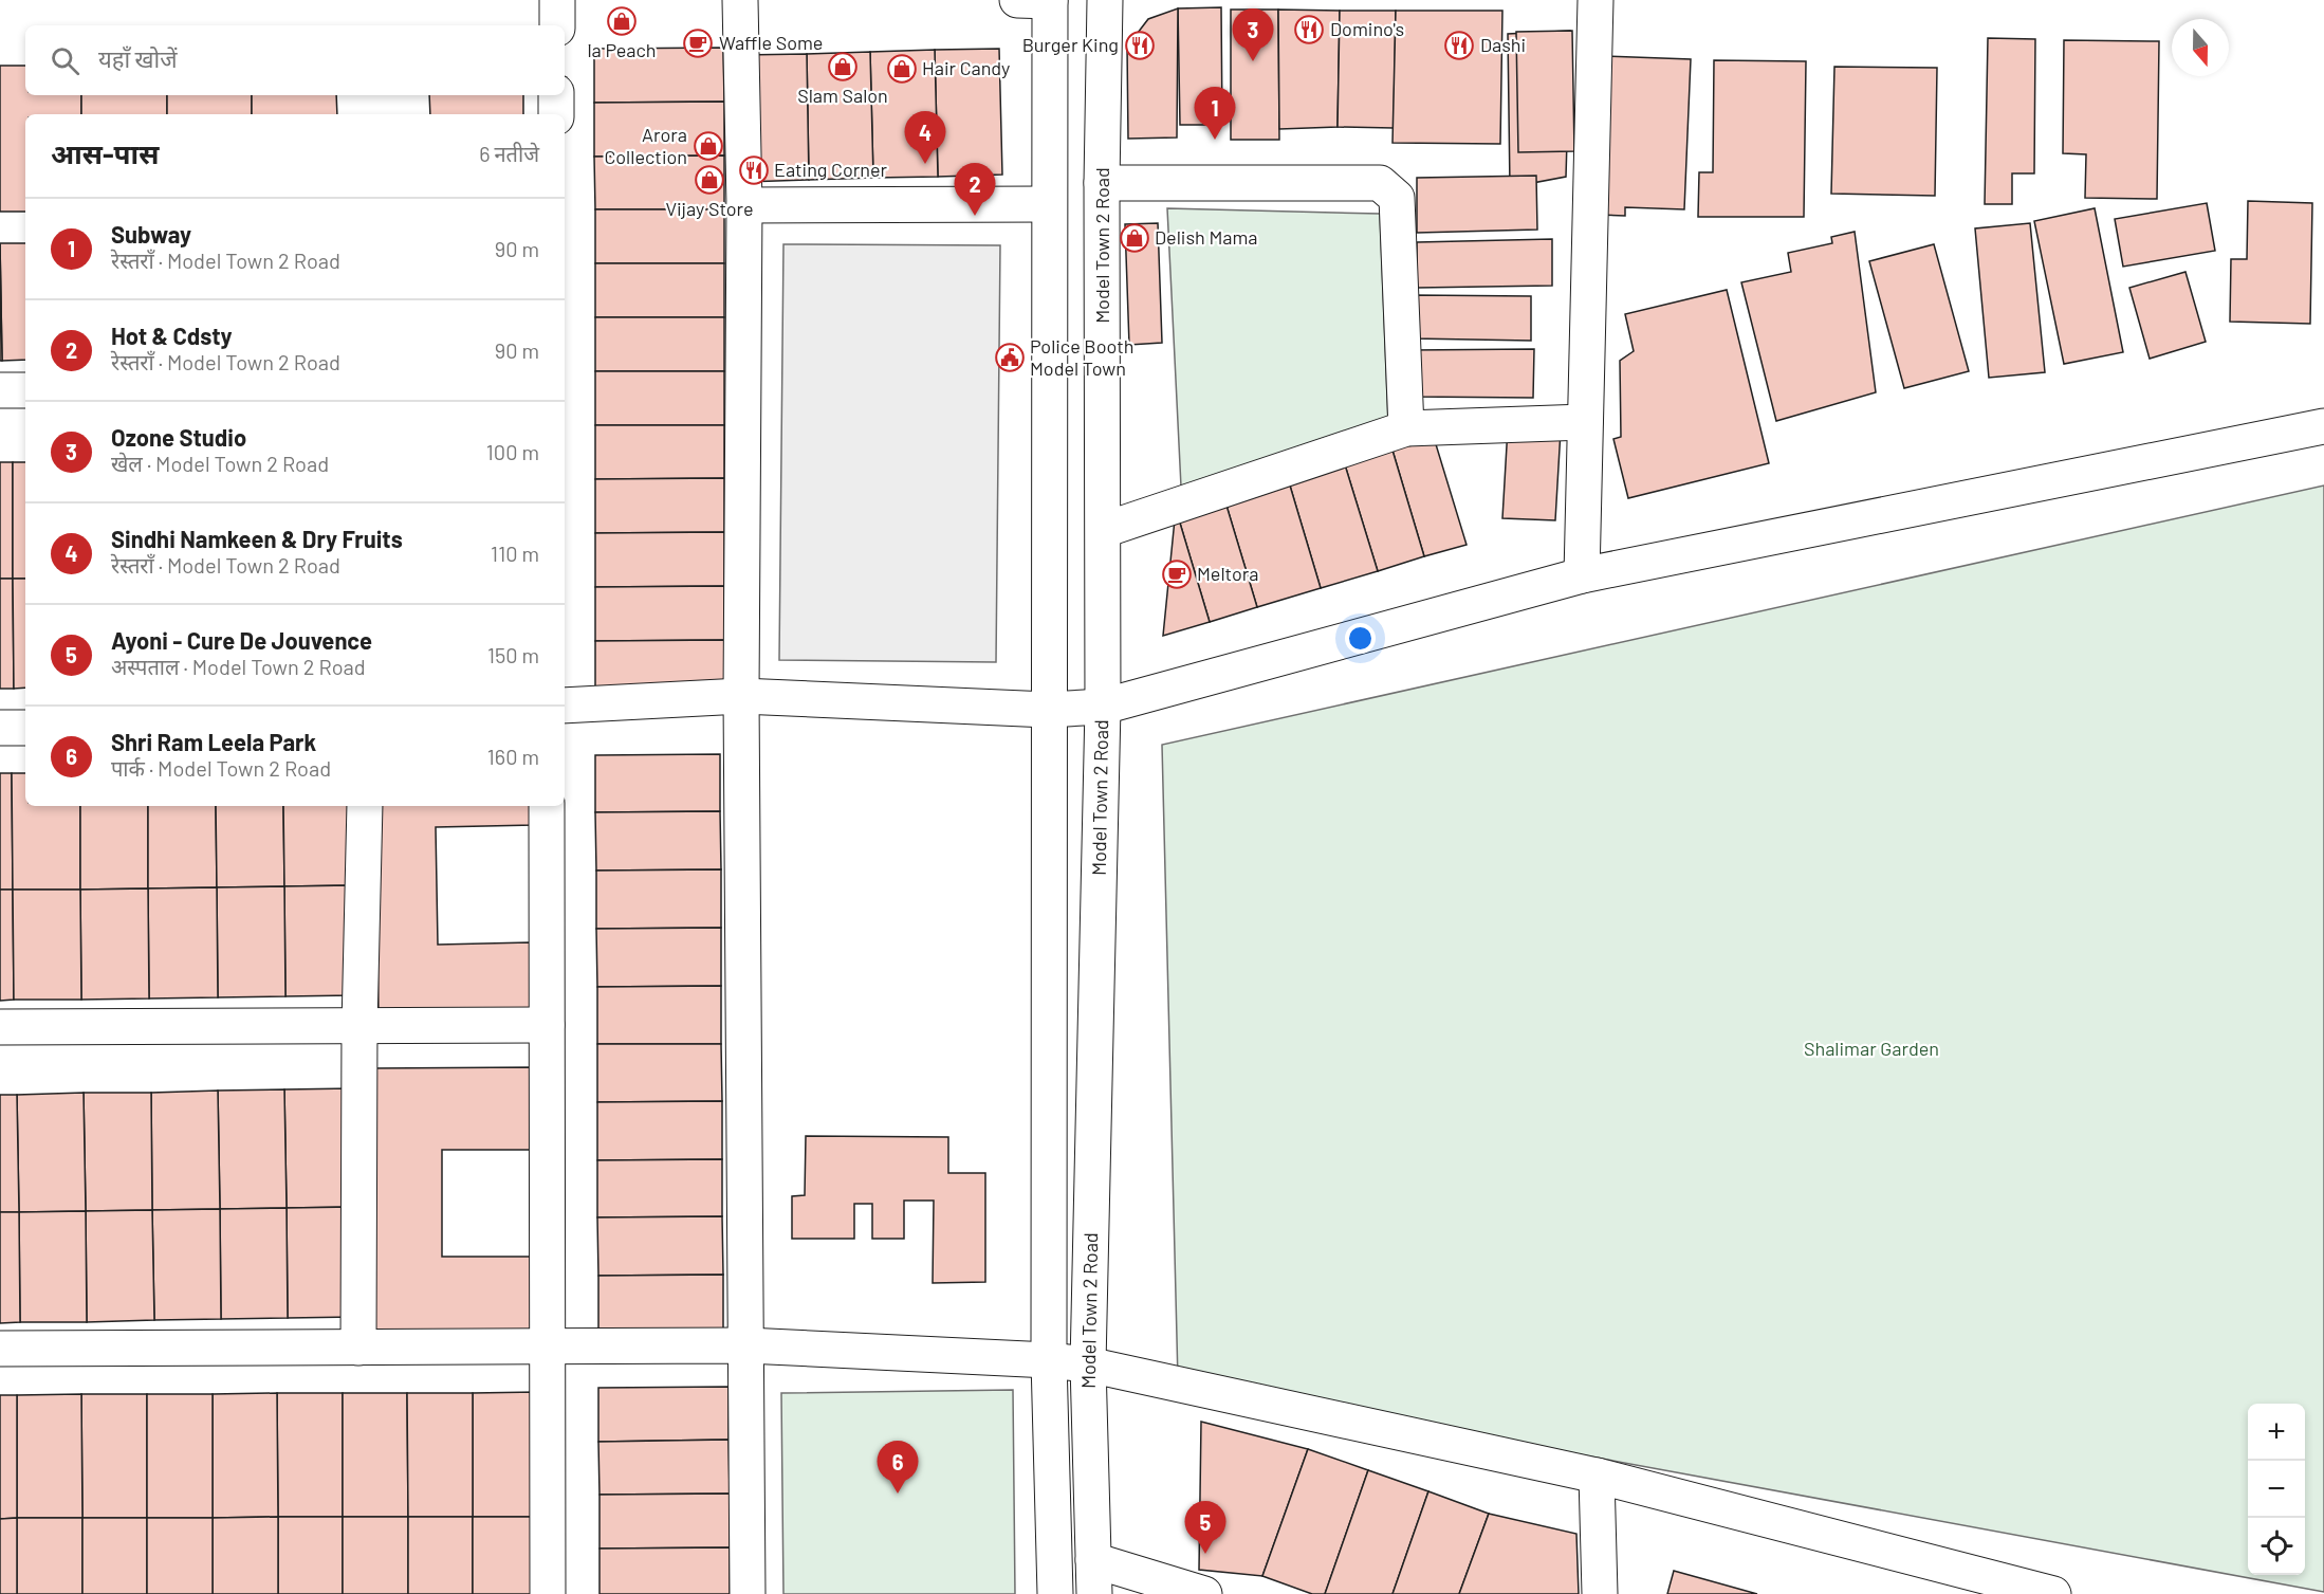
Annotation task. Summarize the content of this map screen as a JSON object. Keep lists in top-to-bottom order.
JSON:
{
  "streets": {
    "street": ["Model Town 2 Road"]
  },
  "parks": ["Shalimar Garden"],
  "places": {
    "shop": [
      "la Peach",
      "Slam Salon",
      "Hair Candy",
      "Arora Collection",
      "Vijay Store",
      "Delish Mama"
    ],
    "restaurant": [
      "Domino's",
      "Burger King",
      "Dashi",
      "Eating Corner"
    ],
    "cafe": ["Waffle Some", "Meltora"],
    "public building": ["Police Booth Model Town"]
  },
  "north": "bottom",
  "page": {
    "pins": [
      "3",
      "1",
      "4",
      "2",
      "6",
      "5"
    ],
    "search": "यहाँ खोजें",
    "heading": ["आस-पास", "6 नतीजे"],
    "list": [
      {
        "mark": "1",
        "name": "Subway",
        "note": "रेस्तराँ · Model Town 2 Road",
        "value": "90 m"
      },
      {
        "mark": "2",
        "name": "Hot & Cdsty",
        "note": "रेस्तराँ · Model Town 2 Road",
        "value": "90 m"
      },
      {
        "mark": "3",
        "name": "Ozone Studio",
        "note": "खेल · Model Town 2 Road",
        "value": "100 m"
      },
      {
        "mark": "4",
        "name": "Sindhi Namkeen & Dry Fruits",
        "note": "रेस्तराँ · Model Town 2 Road",
        "value": "110 m"
      },
      {
        "mark": "5",
        "name": "Ayoni - Cure De Jouvence",
        "note": "अस्पताल · Model Town 2 Road",
        "value": "150 m"
      },
      {
        "mark": "6",
        "name": "Shri Ram Leela Park",
        "note": "पार्क · Model Town 2 Road",
        "value": "160 m"
      }
    ],
    "map_buttons": ["+", "−"]
  }
}
